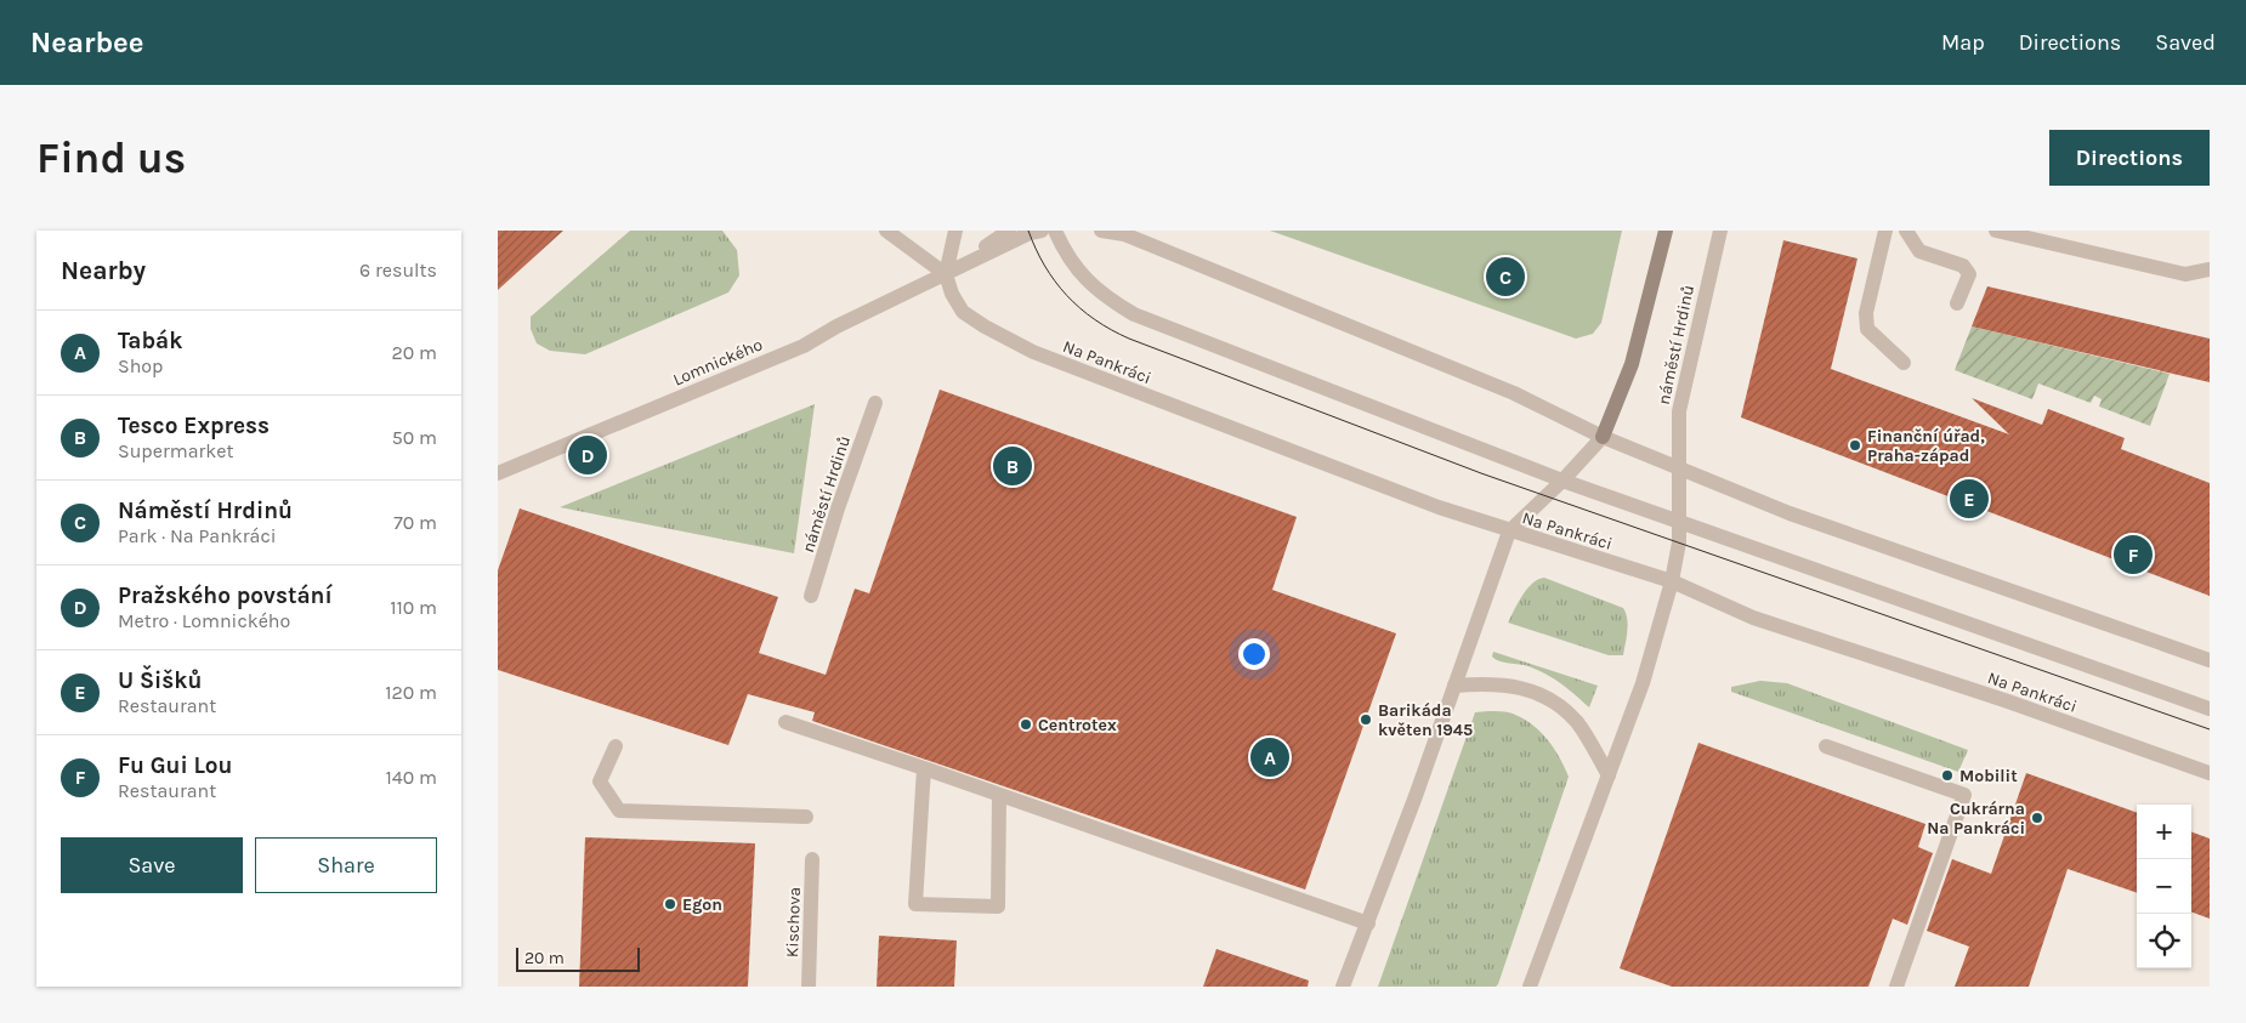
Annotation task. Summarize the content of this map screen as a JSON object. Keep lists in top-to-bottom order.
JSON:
{
  "streets": {
    "street": [
      "náměstí Hrdinů",
      "Lomnického",
      "Na Pankráci",
      "Kischova"
    ]
  },
  "crossings": [
    ["náměstí Hrdinů", "Na Pankráci"],
    ["Lomnického", "Na Pankráci"]
  ],
  "places": [
    "Finanční úřad, Praha-západ",
    "Barikáda květen 1945",
    "Centrotex",
    "Mobilit",
    "Cukrárna Na Pankráci",
    "Egon"
  ],
  "scale_bar": "20 m",
  "page": {
    "header": "Nearbee",
    "nav": ["Map", "Directions", "Saved"],
    "buttons": [
      "Directions",
      ["Save", "Share"]
    ],
    "title": "Find us",
    "heading": ["Nearby", "6 results"],
    "pins": [
      "C",
      "D",
      "B",
      "E",
      "F",
      "A"
    ],
    "list": [
      {
        "mark": "A",
        "name": "Tabák",
        "note": "Shop",
        "value": "20 m"
      },
      {
        "mark": "B",
        "name": "Tesco Express",
        "note": "Supermarket",
        "value": "50 m"
      },
      {
        "mark": "C",
        "name": "Náměstí Hrdinů",
        "note": "Park · Na Pankráci",
        "value": "70 m"
      },
      {
        "mark": "D",
        "name": "Pražského povstání",
        "note": "Metro · Lomnického",
        "value": "110 m"
      },
      {
        "mark": "E",
        "name": "U Šišků",
        "note": "Restaurant",
        "value": "120 m"
      },
      {
        "mark": "F",
        "name": "Fu Gui Lou",
        "note": "Restaurant",
        "value": "140 m"
      }
    ],
    "map_buttons": ["+", "−"],
    "scale": "20 m"
  }
}
